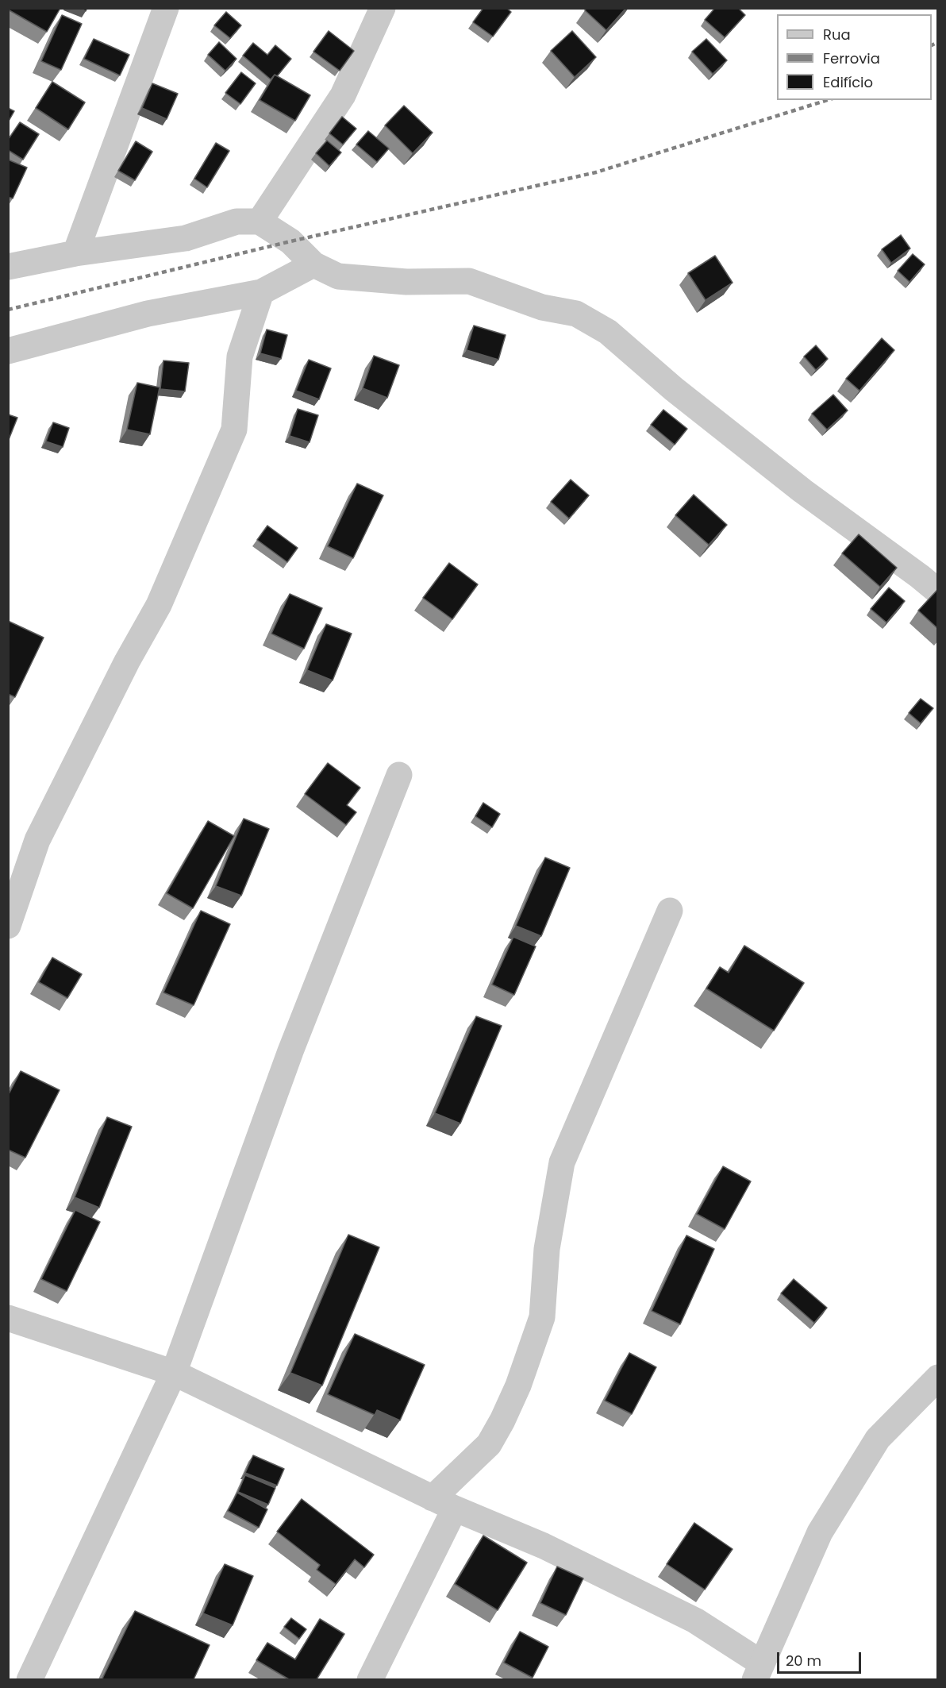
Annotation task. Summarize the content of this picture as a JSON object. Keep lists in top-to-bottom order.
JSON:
{
  "legend": ["Rua", "Ferrovia", "Edifício"],
  "scale_bar": "20 m"
}
